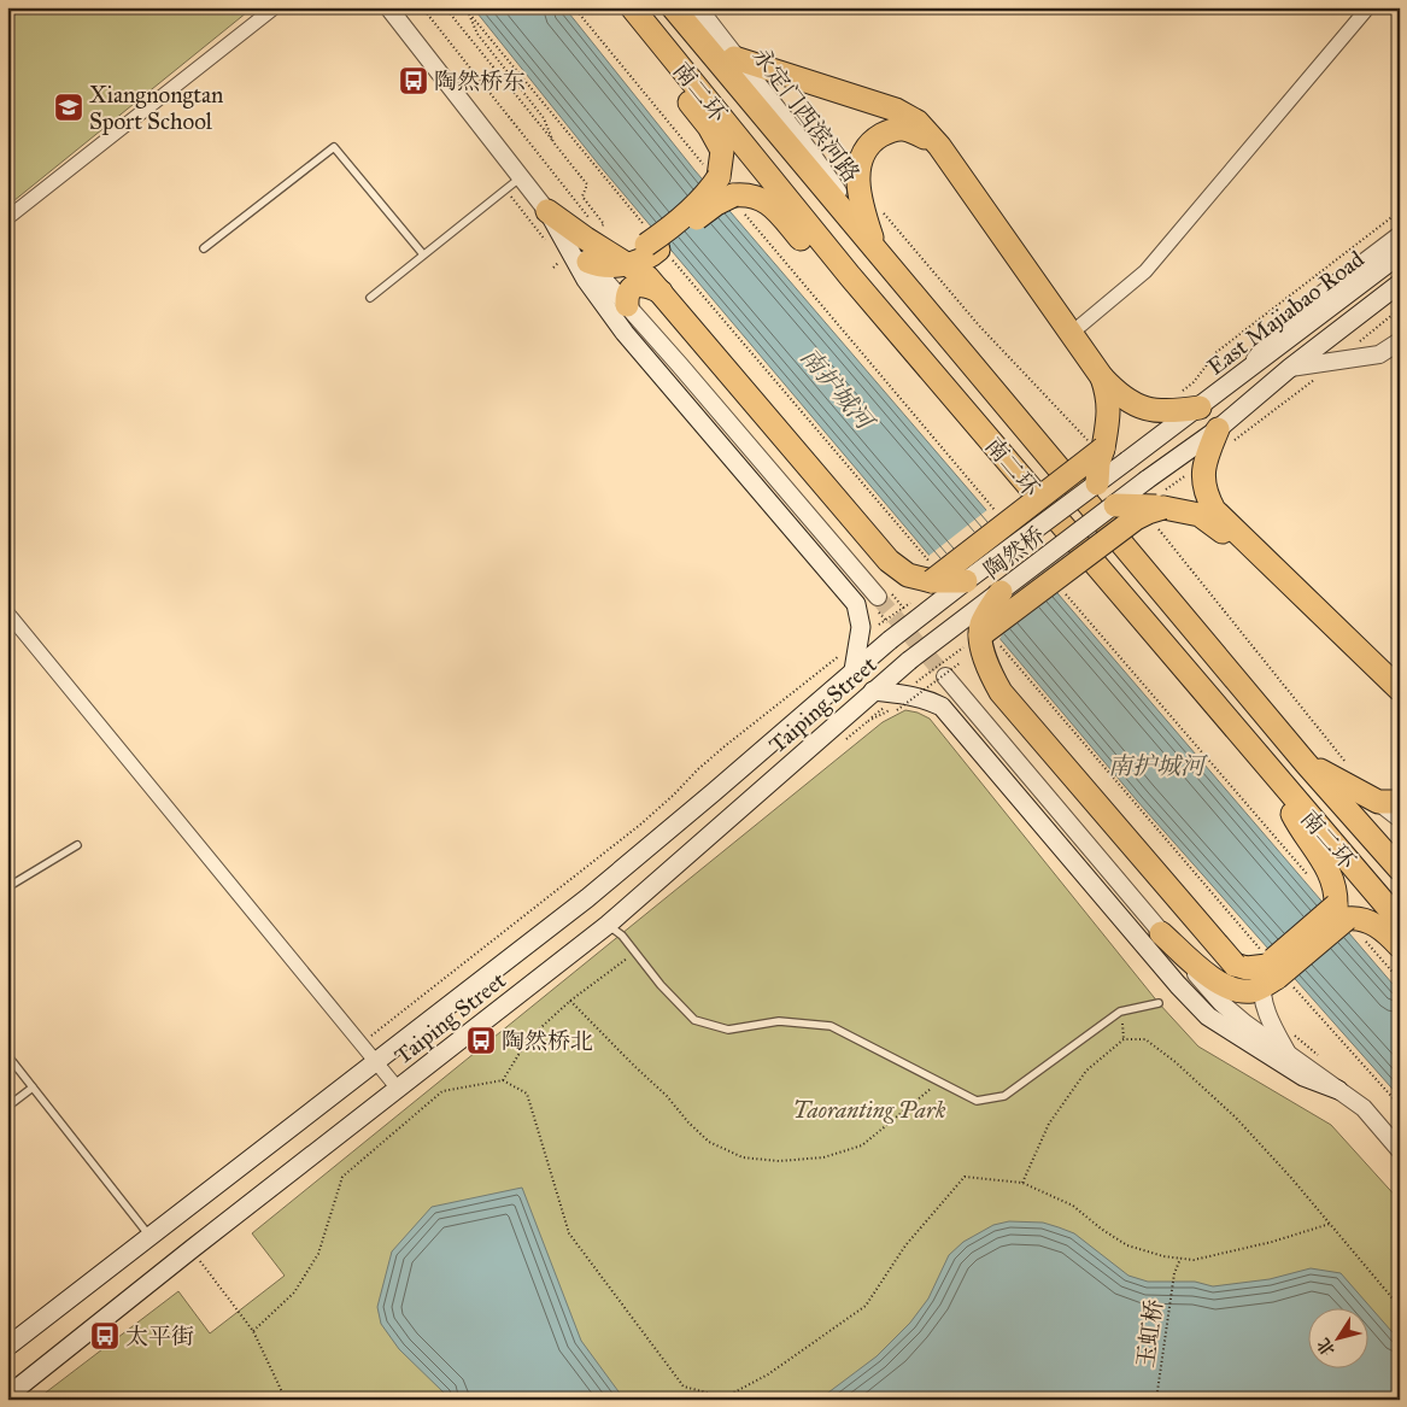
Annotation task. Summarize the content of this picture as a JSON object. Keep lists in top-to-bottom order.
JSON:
{
  "streets": {
    "highway": ["南二环"],
    "main road": ["East Majiabao Road", "陶然桥", "Taiping Street"],
    "street": ["永定门西滨河路"],
    "path": ["玉虹桥"]
  },
  "crossings": [
    ["南二环", "永定门西滨河路"],
    ["East Majiabao Road", "陶然桥"],
    ["陶然桥", "Taiping Street"]
  ],
  "water": ["南护城河"],
  "parks": ["Taoranting Park"],
  "places": {
    "bus stop": ["陶然桥东", "陶然桥北", "太平街"],
    "school or university": ["Xiangnongtan Sport School"]
  },
  "north": "bottom left"
}
